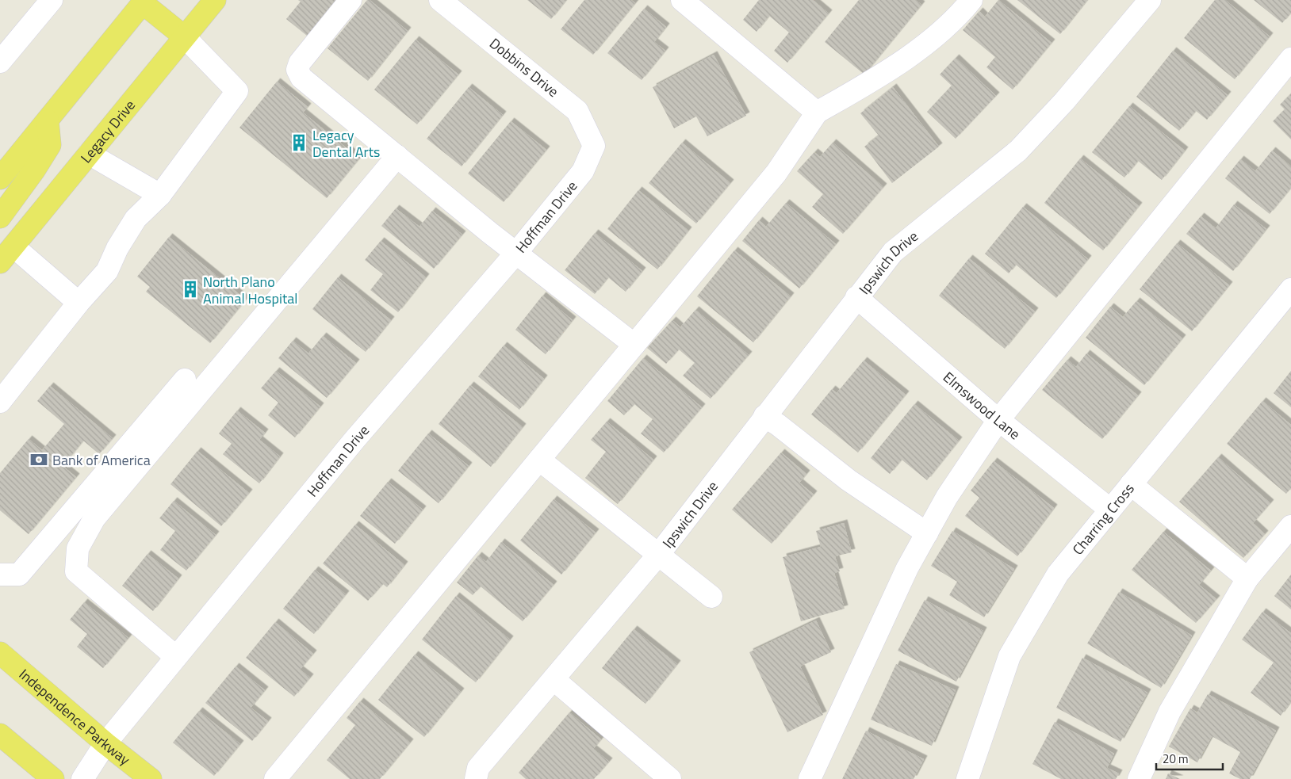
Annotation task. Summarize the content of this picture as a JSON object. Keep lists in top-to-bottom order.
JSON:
{
  "streets": {
    "main road": ["Legacy Drive", "Independence Parkway"],
    "street": [
      "Dobbins Drive",
      "Hoffman Drive",
      "Ipswich Drive",
      "Elmswood Lane",
      "Charring Cross"
    ]
  },
  "crossings": [
    ["Dobbins Drive", "Hoffman Drive"],
    ["Hoffman Drive", "Independence Parkway"],
    ["Ipswich Drive", "Elmswood Lane"],
    ["Elmswood Lane", "Charring Cross"]
  ],
  "places": {
    "building": ["Legacy Dental Arts", "North Plano Animal Hospital"],
    "bank": ["Bank of America"]
  },
  "scale_bar": "20 m"
}
